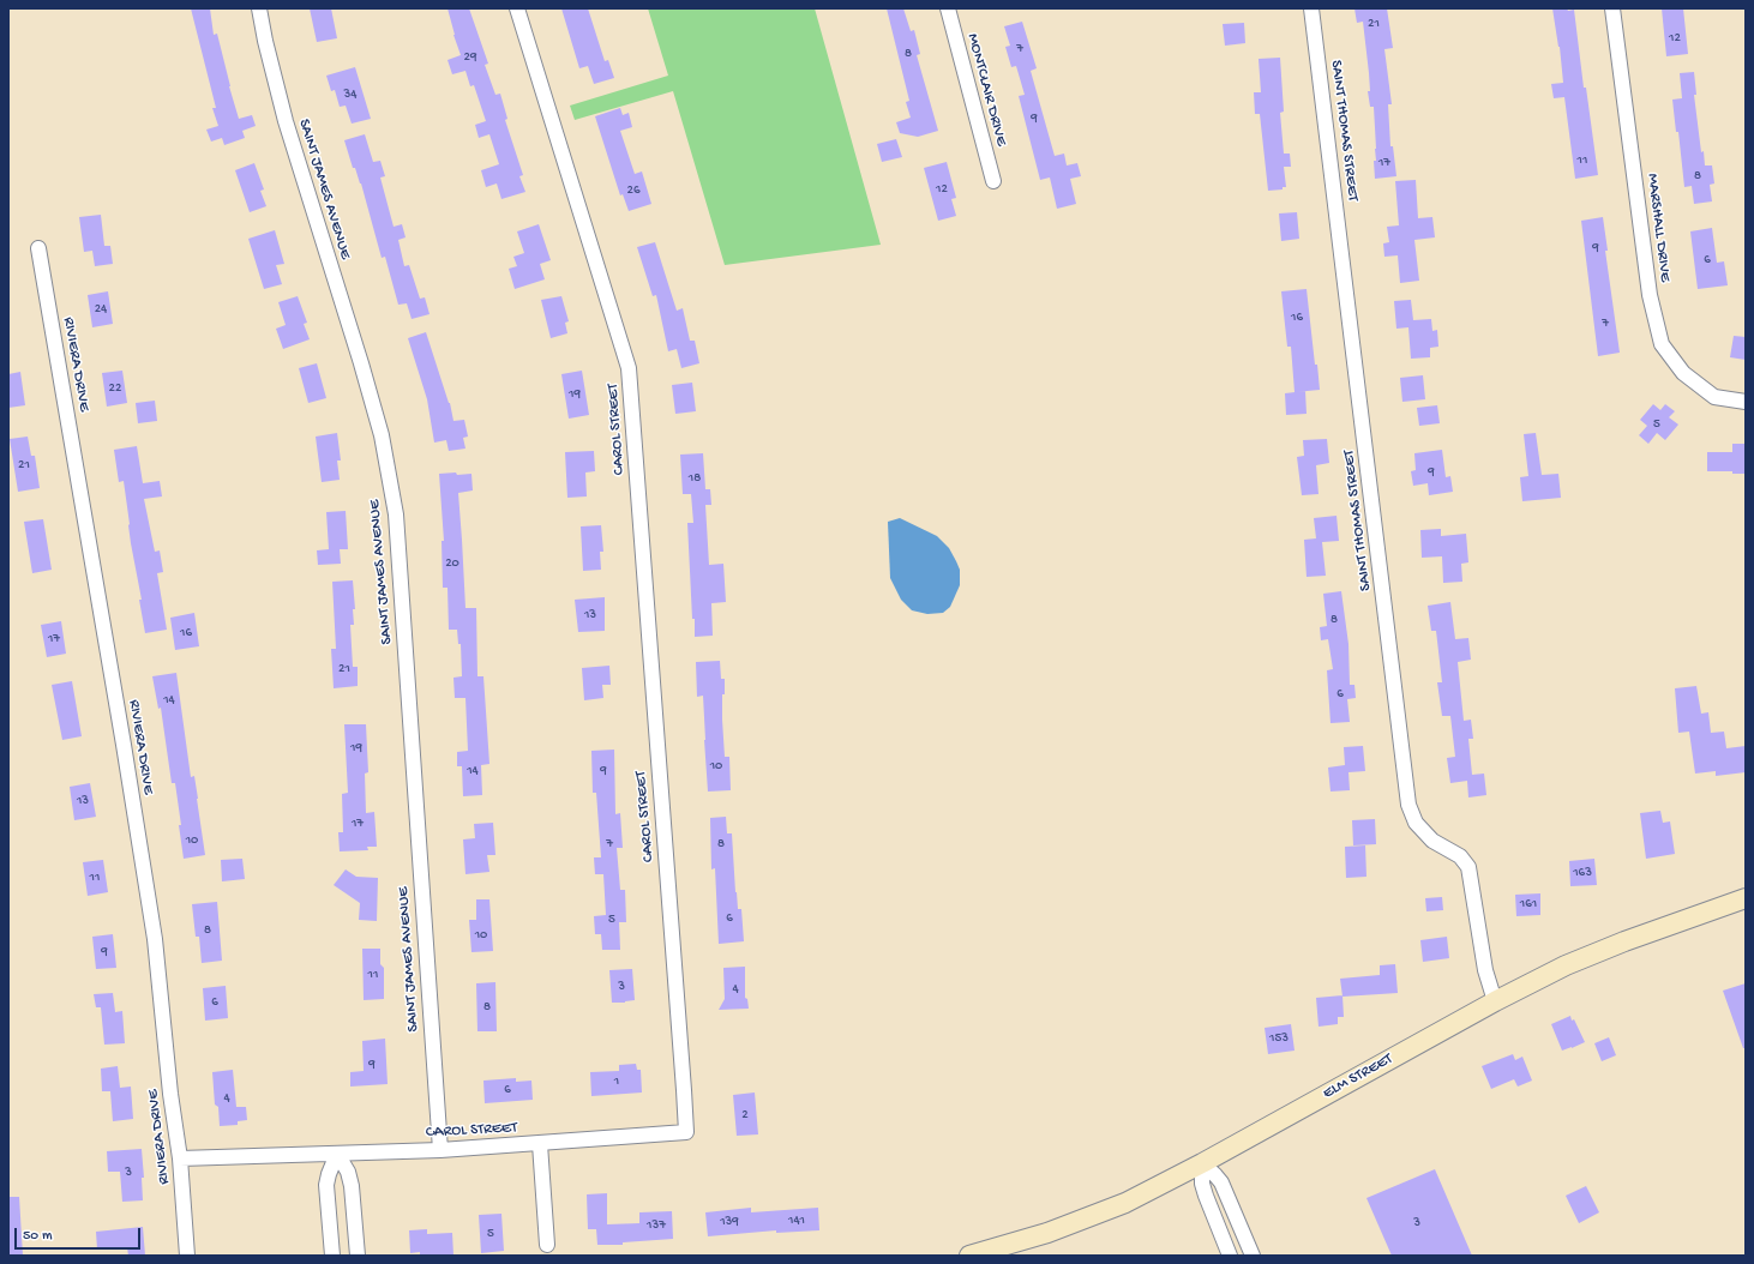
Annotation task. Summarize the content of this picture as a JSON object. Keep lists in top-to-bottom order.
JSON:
{
  "streets": {
    "main road": ["ELM STREET"],
    "street": [
      "MONTCLAIR DRIVE",
      "SAINT THOMAS STREET",
      "SAINT JAMES AVENUE",
      "MARSHALL DRIVE",
      "RIVIERA DRIVE",
      "CAROL STREET"
    ]
  },
  "crossings": [
    ["SAINT THOMAS STREET", "ELM STREET"],
    ["SAINT JAMES AVENUE", "CAROL STREET"],
    ["RIVIERA DRIVE", "CAROL STREET"]
  ],
  "house_numbers": [
    "21",
    "12",
    "7",
    "8",
    "29",
    "34",
    "9",
    "11",
    "17",
    "8",
    "12",
    "26",
    "9",
    "6",
    "24",
    "16",
    "7",
    "22",
    "19",
    "5",
    "21",
    "9",
    "18",
    "20",
    "13",
    "8",
    "16",
    "17",
    "21",
    "6",
    "14",
    "19",
    "10",
    "14",
    "9",
    "13",
    "17",
    "10",
    "7",
    "8",
    "163",
    "11",
    "161",
    "6",
    "5",
    "8",
    "10",
    "9",
    "11",
    "3",
    "4",
    "6",
    "8",
    "153",
    "9",
    "1",
    "6",
    "4",
    "2",
    "3",
    "141",
    "139",
    "3",
    "137",
    "5"
  ],
  "scale_bar": "50 m"
}
